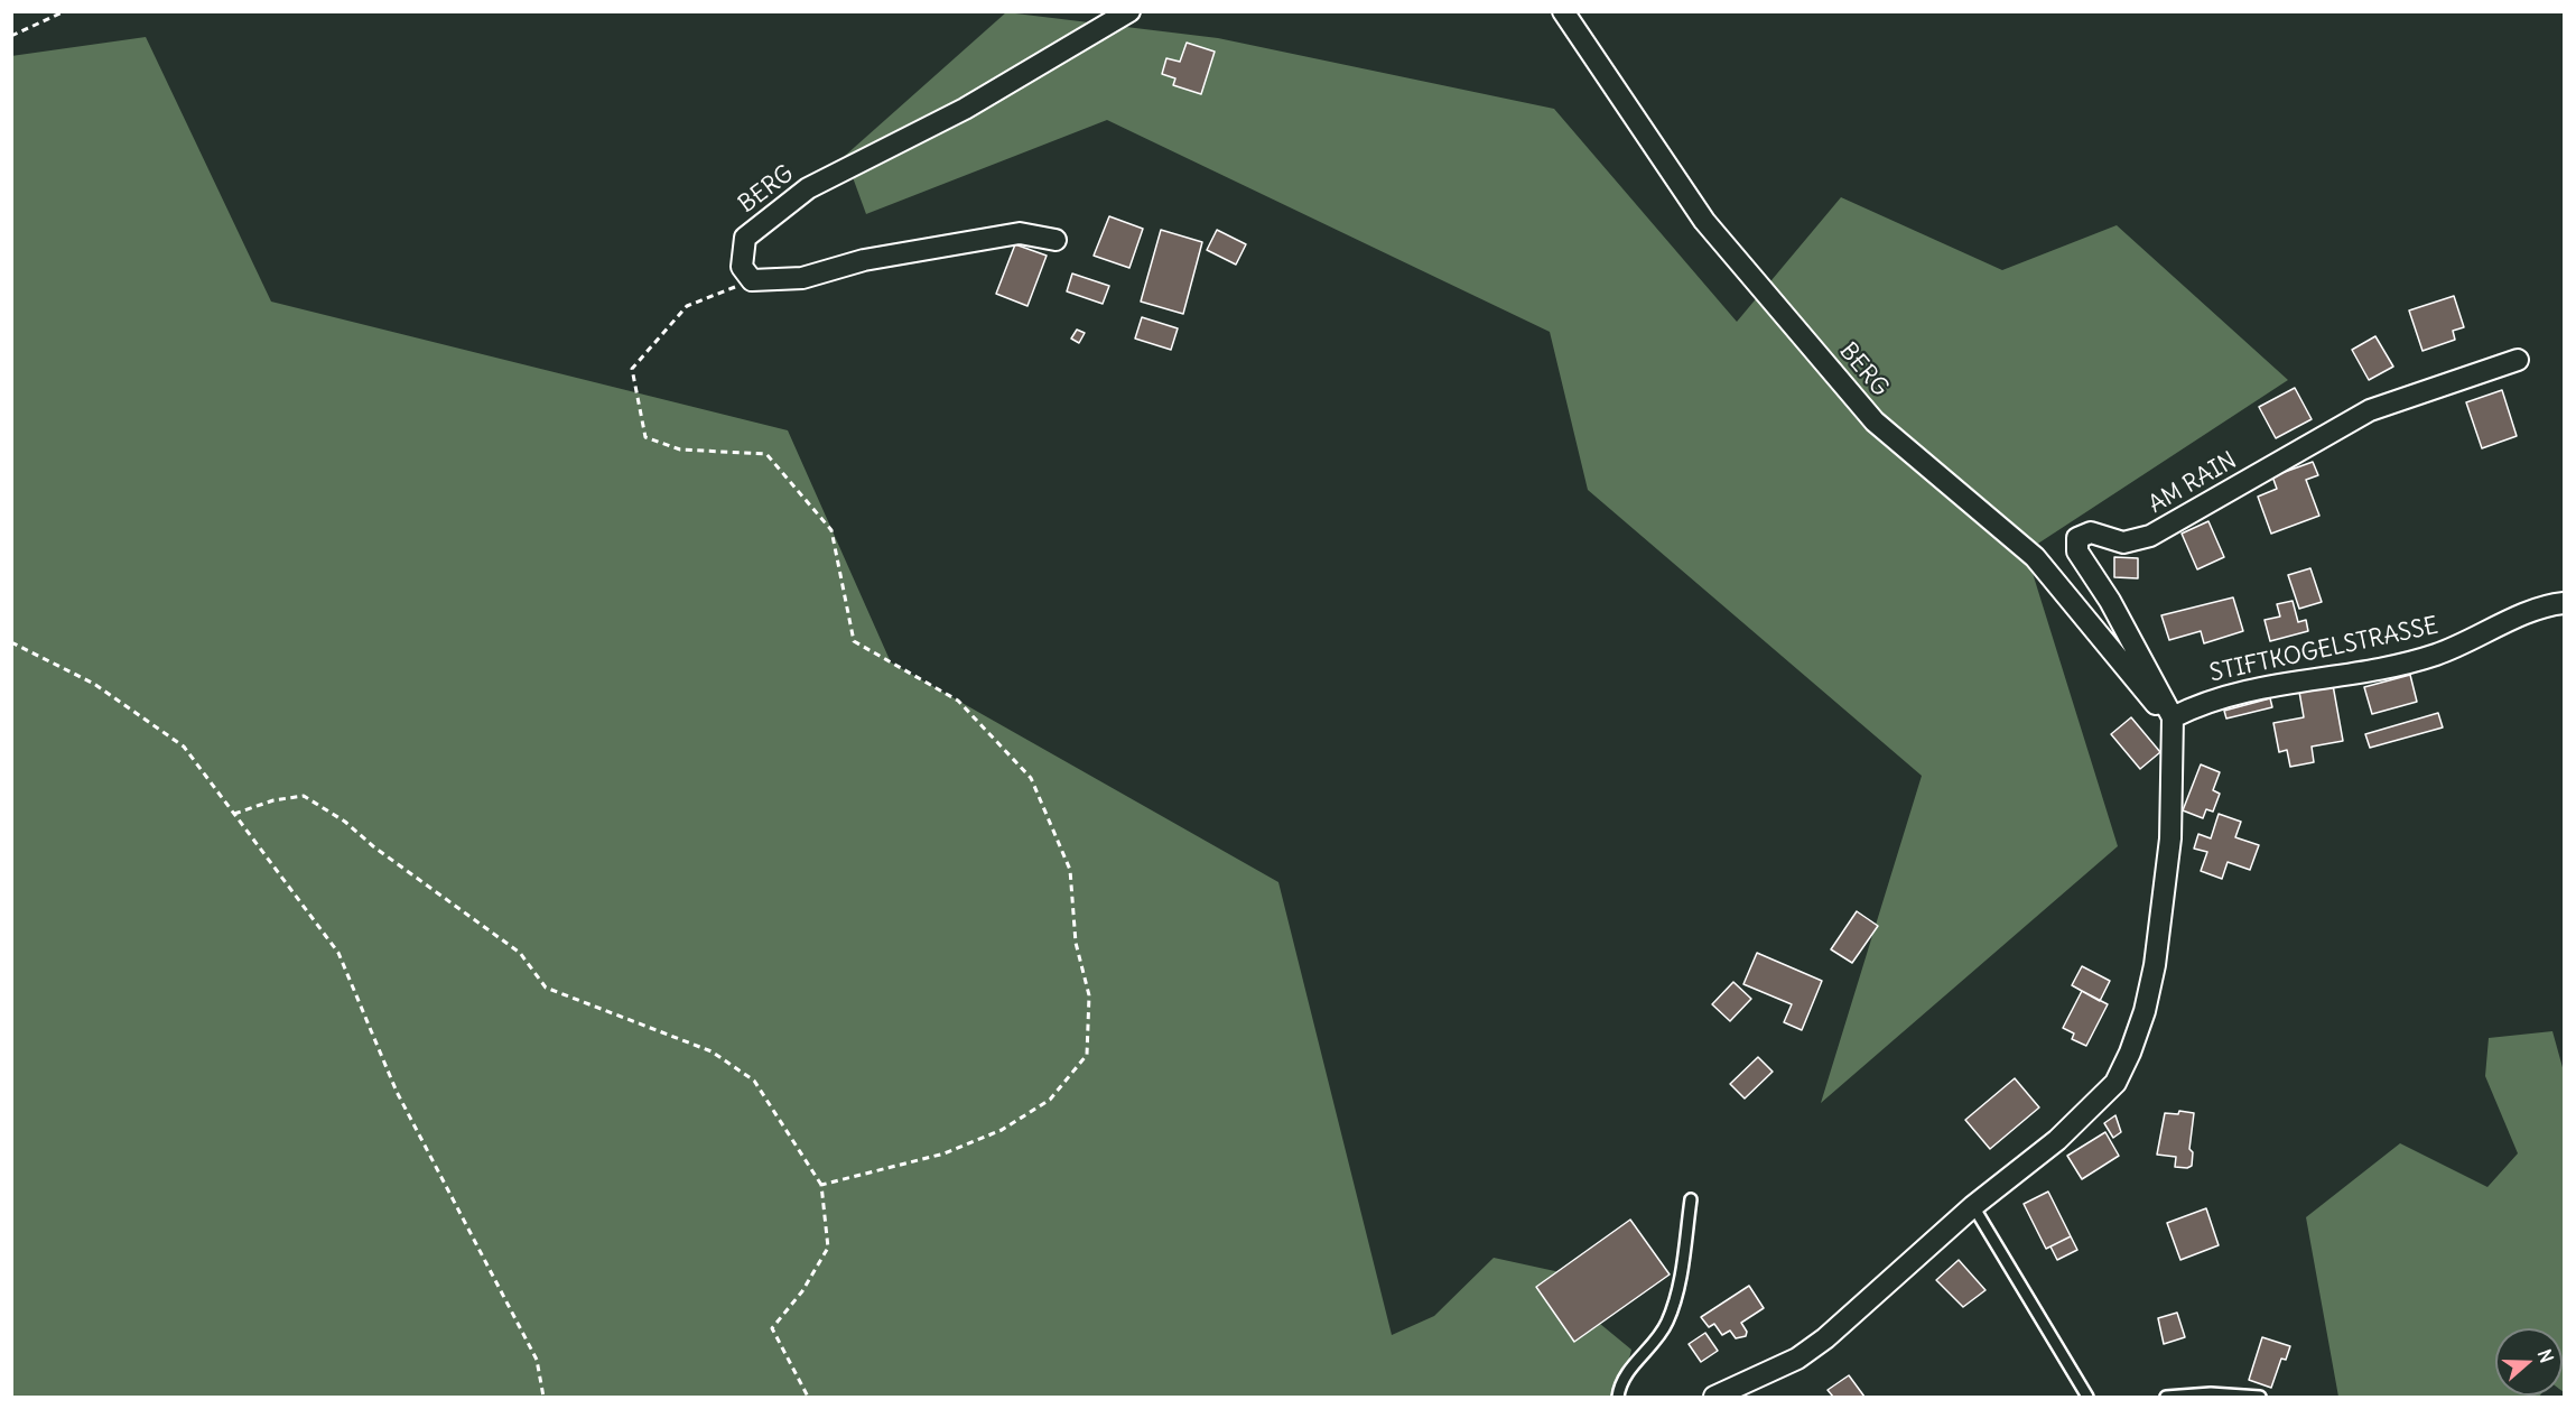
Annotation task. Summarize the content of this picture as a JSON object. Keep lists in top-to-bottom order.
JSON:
{
  "streets": {
    "street": ["BERG", "AM RAIN", "STIFTKOGELSTRASSE"]
  },
  "crossings": [
    ["BERG", "AM RAIN"],
    ["BERG", "STIFTKOGELSTRASSE"],
    ["AM RAIN", "STIFTKOGELSTRASSE"]
  ],
  "north": "right"
}
